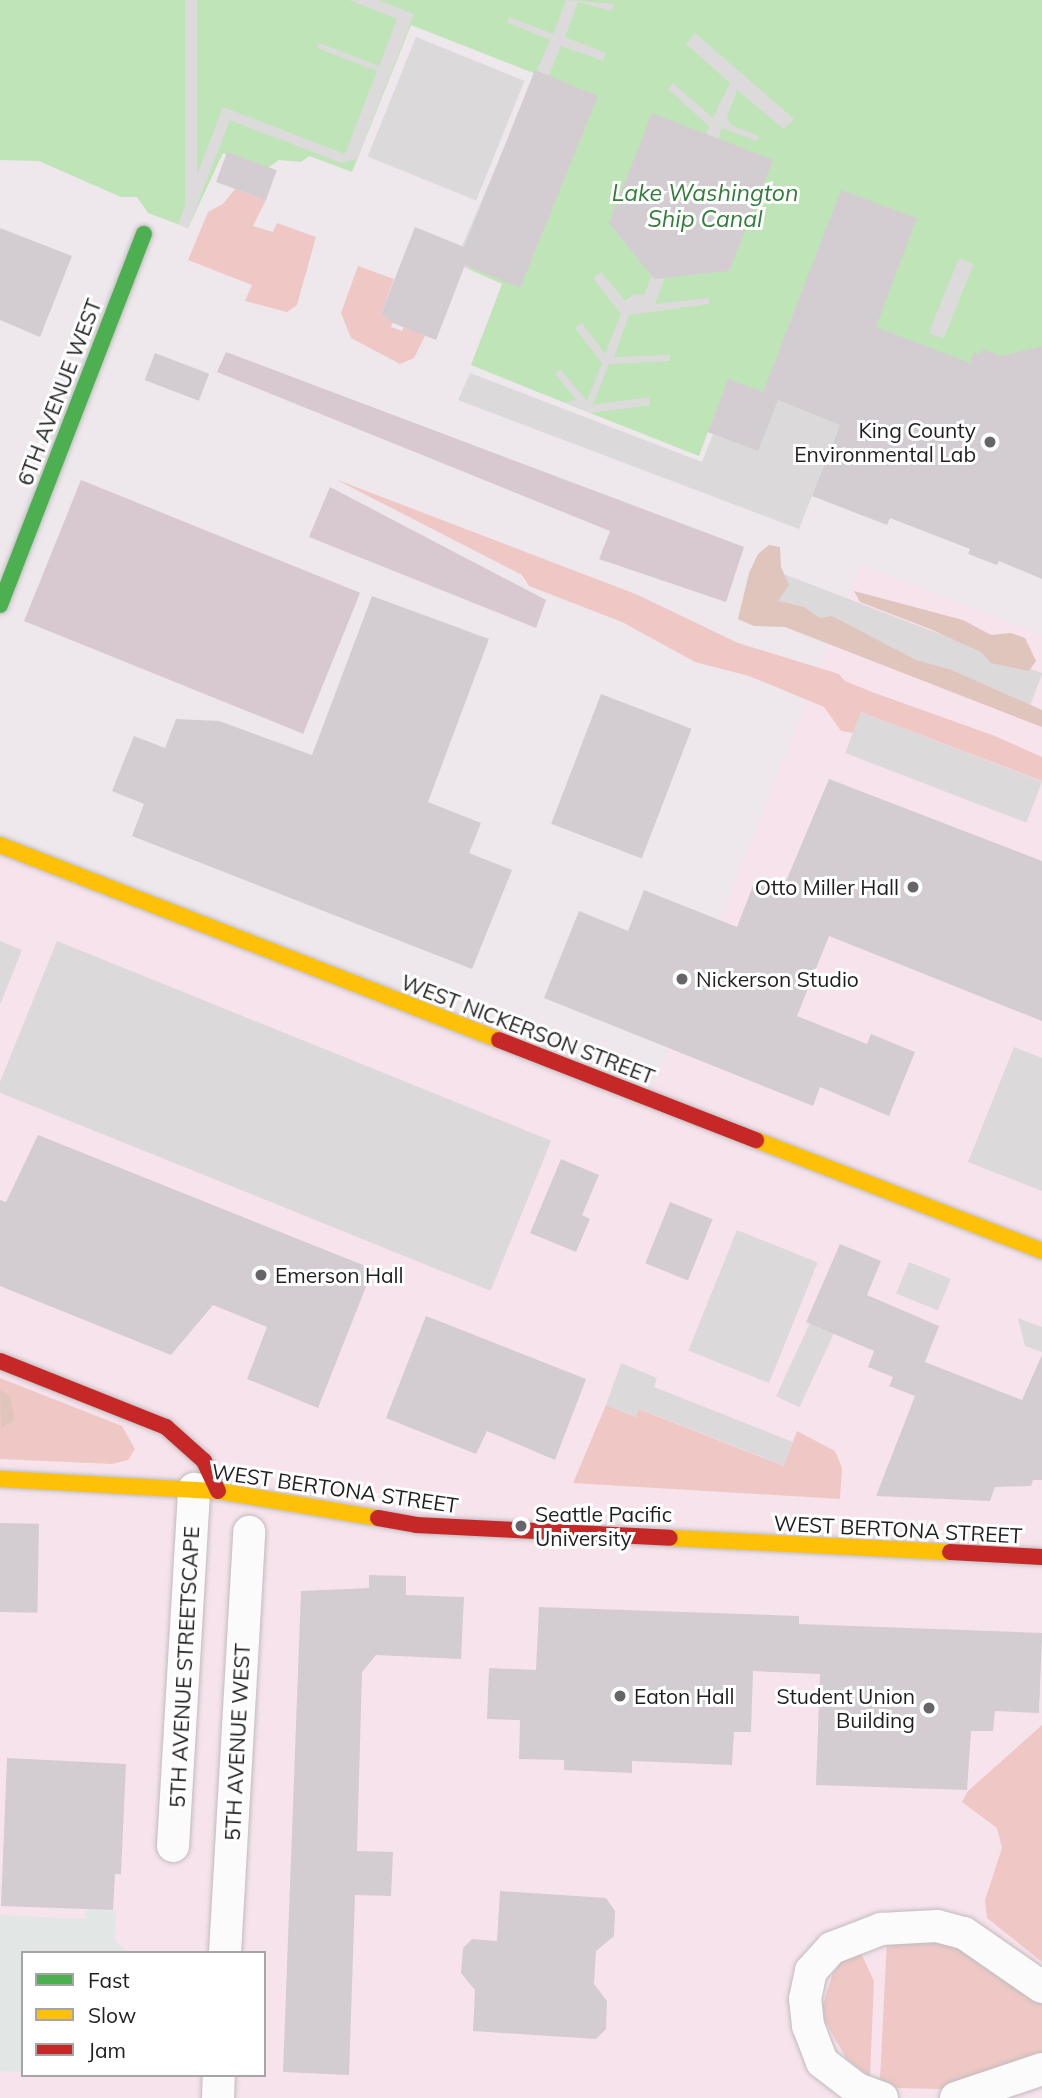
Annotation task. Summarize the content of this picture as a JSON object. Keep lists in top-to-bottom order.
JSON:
{
  "streets": {
    "street": [
      "6TH AVENUE WEST",
      "WEST NICKERSON STREET",
      "WEST BERTONA STREET",
      "5TH AVENUE STREETSCAPE",
      "5TH AVENUE WEST"
    ]
  },
  "crossings": [
    ["WEST BERTONA STREET", "5TH AVENUE STREETSCAPE"]
  ],
  "water": ["Lake Washington Ship Canal"],
  "places": [
    "King County Environmental Lab",
    "Otto Miller Hall",
    "Nickerson Studio",
    "Emerson Hall",
    "Seattle Pacific University",
    "Eaton Hall",
    "Student Union Building"
  ],
  "legend": ["Fast", "Slow", "Jam"]
}
